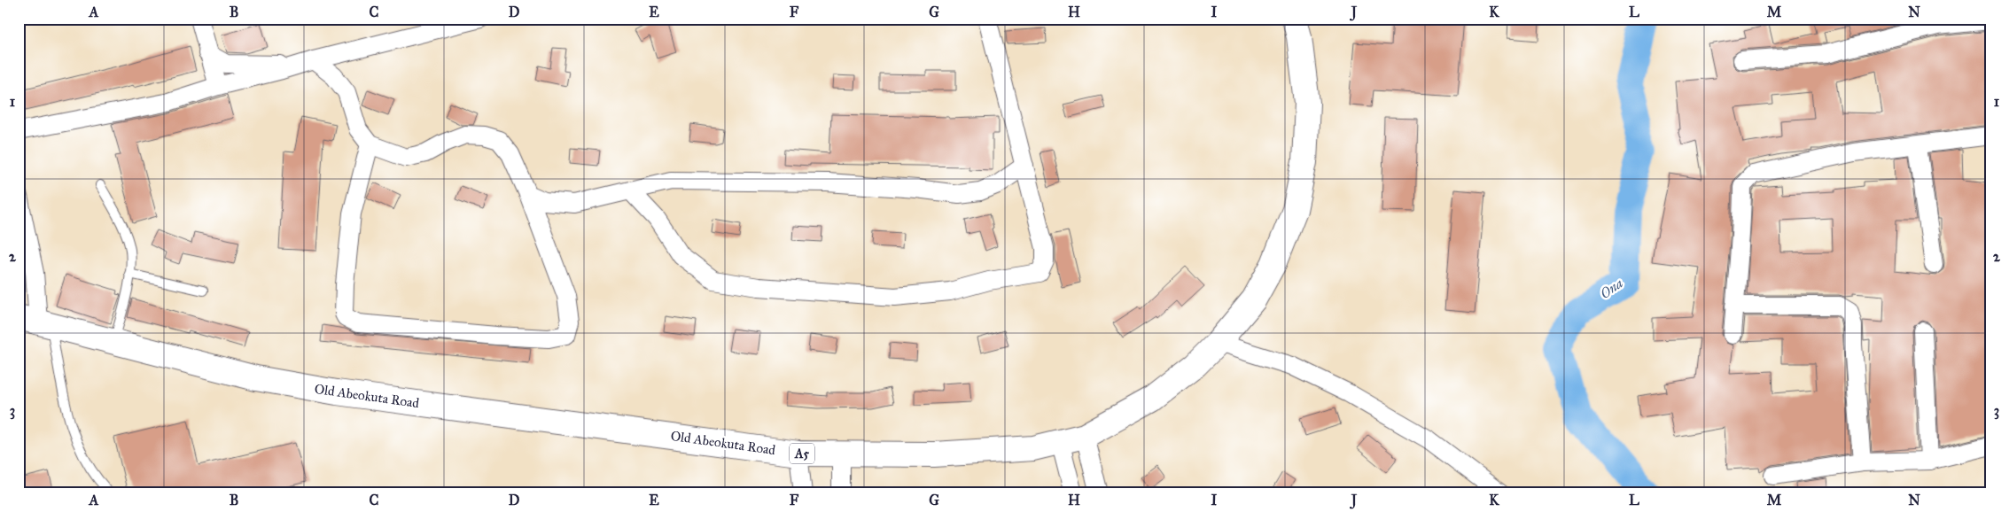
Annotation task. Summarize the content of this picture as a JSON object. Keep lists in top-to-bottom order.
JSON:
{
  "streets": {
    "highway": ["Old Abeokuta Road", "A5"]
  },
  "water": ["Ona"],
  "grid": {
    "columns": [
      "A",
      "B",
      "C",
      "D",
      "E",
      "F",
      "G",
      "H",
      "I",
      "J",
      "K",
      "L",
      "M",
      "N"
    ],
    "rows": ["1", "2", "3"]
  }
}
